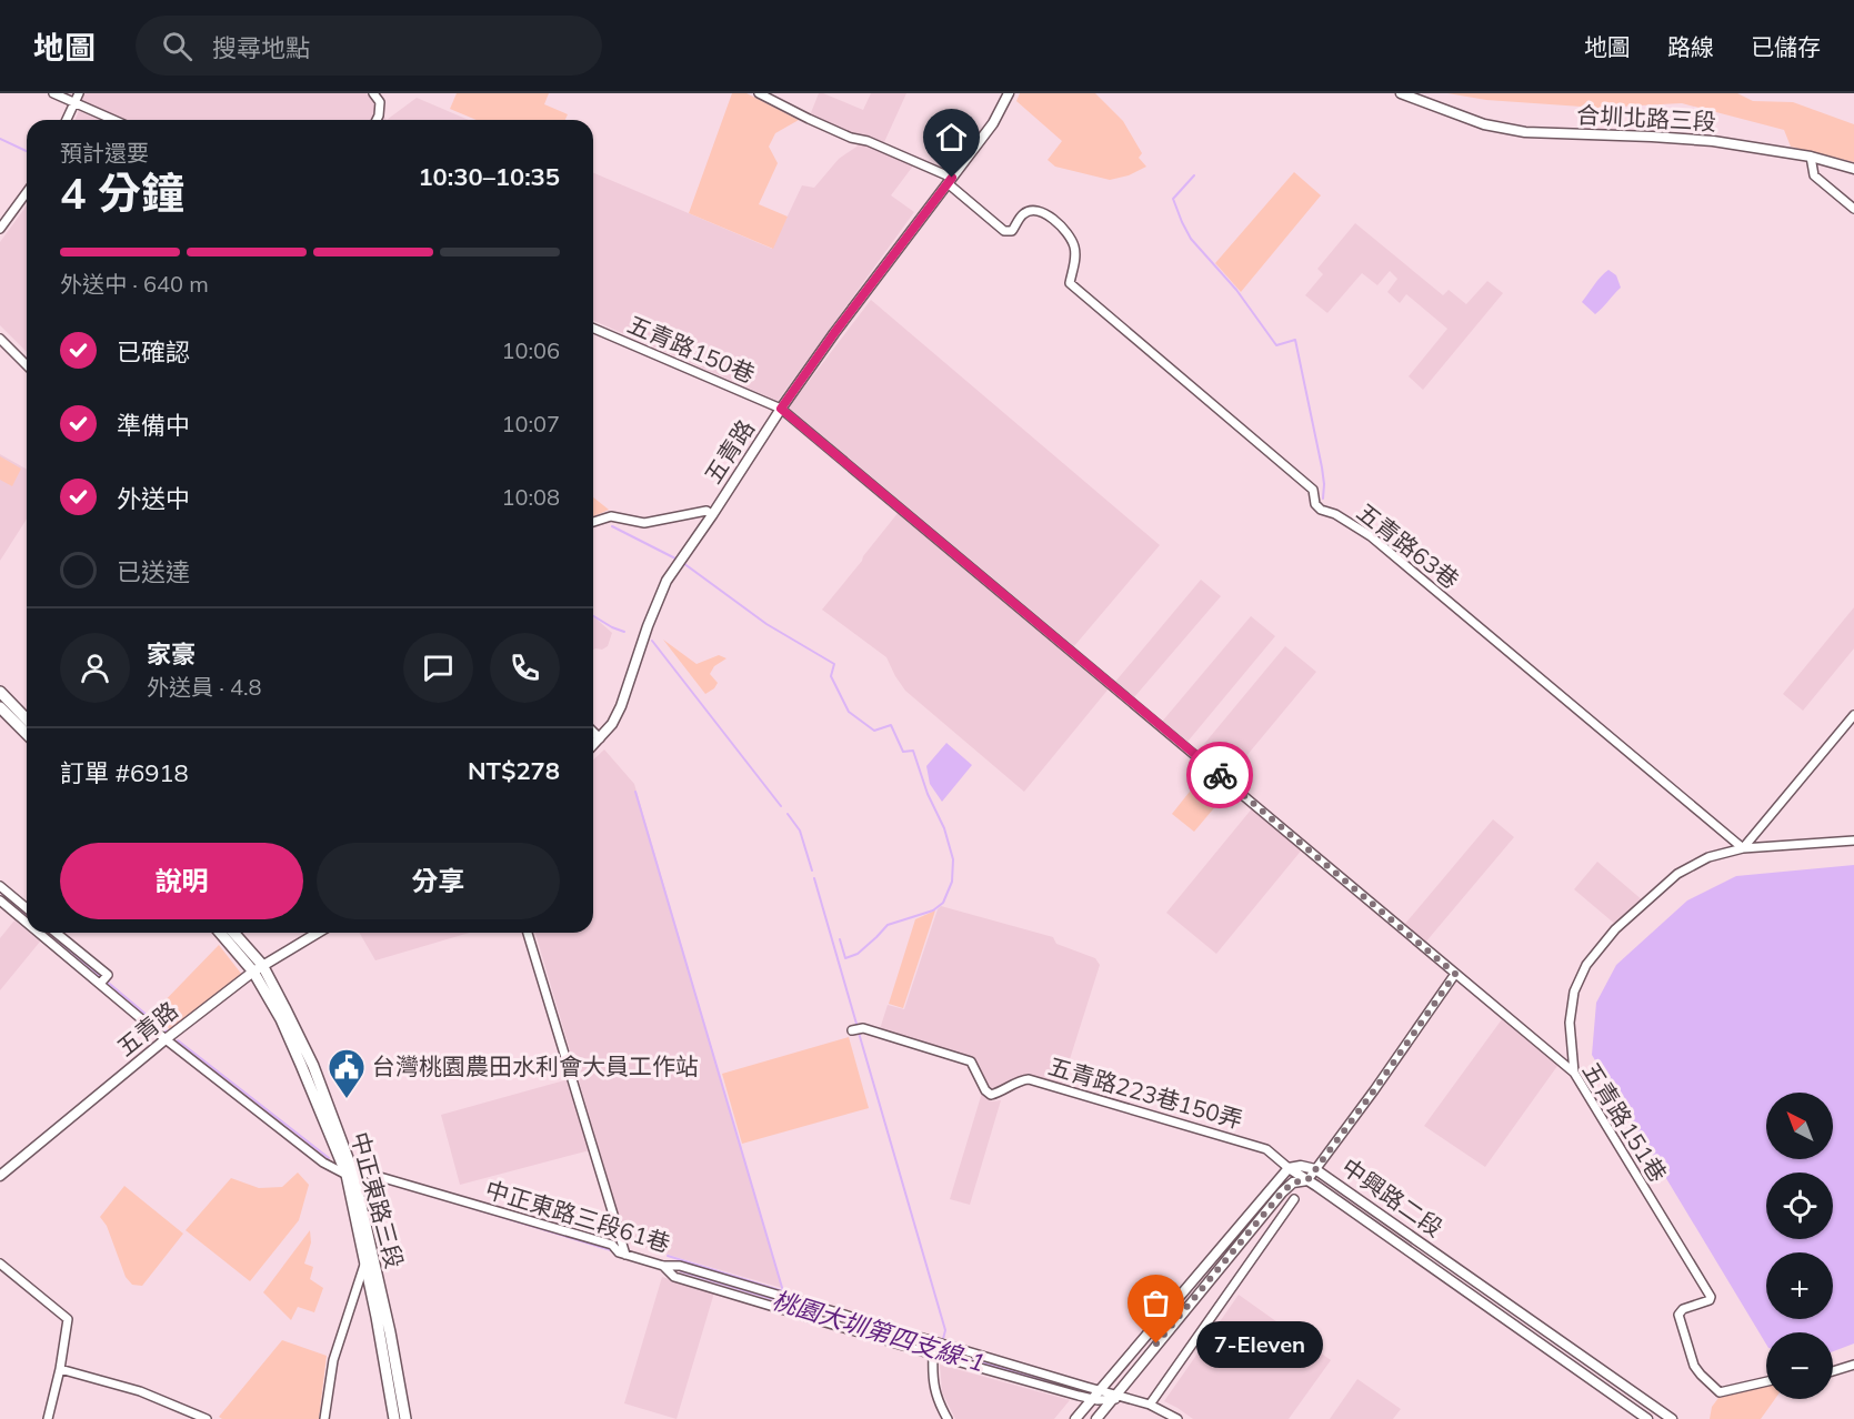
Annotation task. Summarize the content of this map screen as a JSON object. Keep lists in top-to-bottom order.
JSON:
{
  "streets": {
    "main road": ["中正東路三段"],
    "street": [
      "合圳北路三段",
      "五青路150巷",
      "五青路",
      "五青路63巷",
      "五青路223巷150弄",
      "五青路151巷",
      "中興路二段",
      "中正東路三段61巷"
    ]
  },
  "crossings": [
    ["五青路150巷", "五青路"],
    ["五青路150巷", "五青路151巷"],
    ["五青路", "五青路63巷"],
    ["五青路", "五青路151巷"],
    ["五青路", "中正東路三段"],
    ["五青路223巷150弄", "中興路二段"],
    ["中興路二段", "中正東路三段61巷"],
    ["中正東路三段", "中正東路三段61巷"]
  ],
  "water": ["桃園大圳第四支線-1"],
  "places": {
    "public building": ["台灣桃園農田水利會大員工作站"],
    "other": ["7-Eleven"]
  },
  "north": "top left",
  "page": {
    "header": "地圖",
    "search": "搜尋地點",
    "nav": ["地圖", "路線", "已儲存"],
    "heading": ["4 分鐘", "預計還要", "10:30–10:35"],
    "panel": [
      "家豪",
      "外送員 · 4.8",
      "訂單 #6918",
      "NT$278"
    ],
    "bar": "外送中 · 640 m",
    "list": [
      ["已確認", "10:06"],
      ["準備中", "10:07"],
      ["外送中", "10:08"],
      "已送達"
    ],
    "buttons": ["說明", "分享"],
    "map_buttons": ["+", "−"],
    "bubble": "7-Eleven"
  }
}
